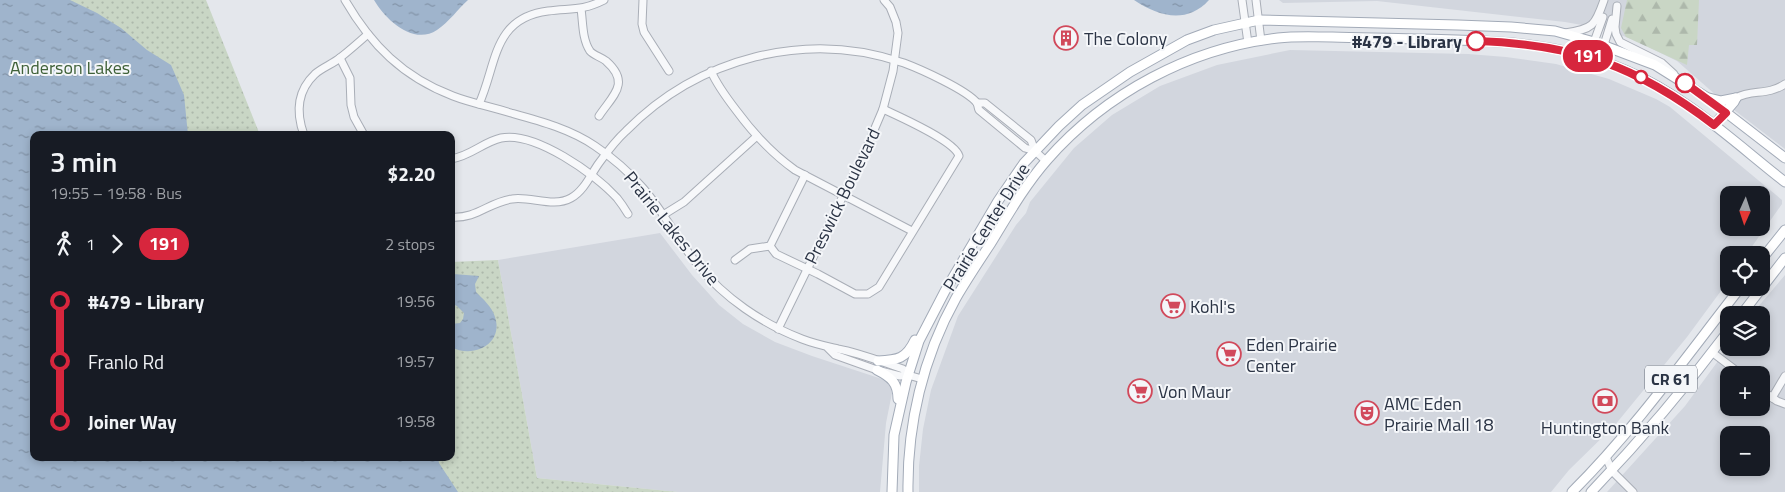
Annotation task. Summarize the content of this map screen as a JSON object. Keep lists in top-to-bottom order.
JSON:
{
  "streets": {
    "main road": ["Prairie Center Drive", "CR 61"],
    "street": ["Preswick Boulevard", "Prairie Lakes Drive"]
  },
  "crossings": [
    ["Preswick Boulevard", "Prairie Lakes Drive"],
    ["Prairie Center Drive", "Prairie Lakes Drive"]
  ],
  "parks": ["Anderson Lakes"],
  "places": {
    "building": ["The Colony"],
    "other": ["#479 - Library"],
    "supermarket": ["Kohl's", "Eden Prairie Center", "Von Maur"],
    "bank": ["Huntington Bank"],
    "theatre": ["AMC Eden Prairie Mall 18"]
  },
  "lines": ["bus line 191"],
  "north": "bottom",
  "page": {
    "on_map": "191",
    "heading": ["3 min", "19:55 – 19:58 · Bus", "$2.20"],
    "map_buttons": ["+", "−"],
    "legs": ["1", "191", "2 stops"],
    "list": [
      {
        "name": "#479 - Library",
        "value": "19:56"
      },
      {
        "name": "Franlo Rd",
        "value": "19:57"
      },
      {
        "name": "Joiner Way",
        "value": "19:58"
      }
    ]
  }
}
